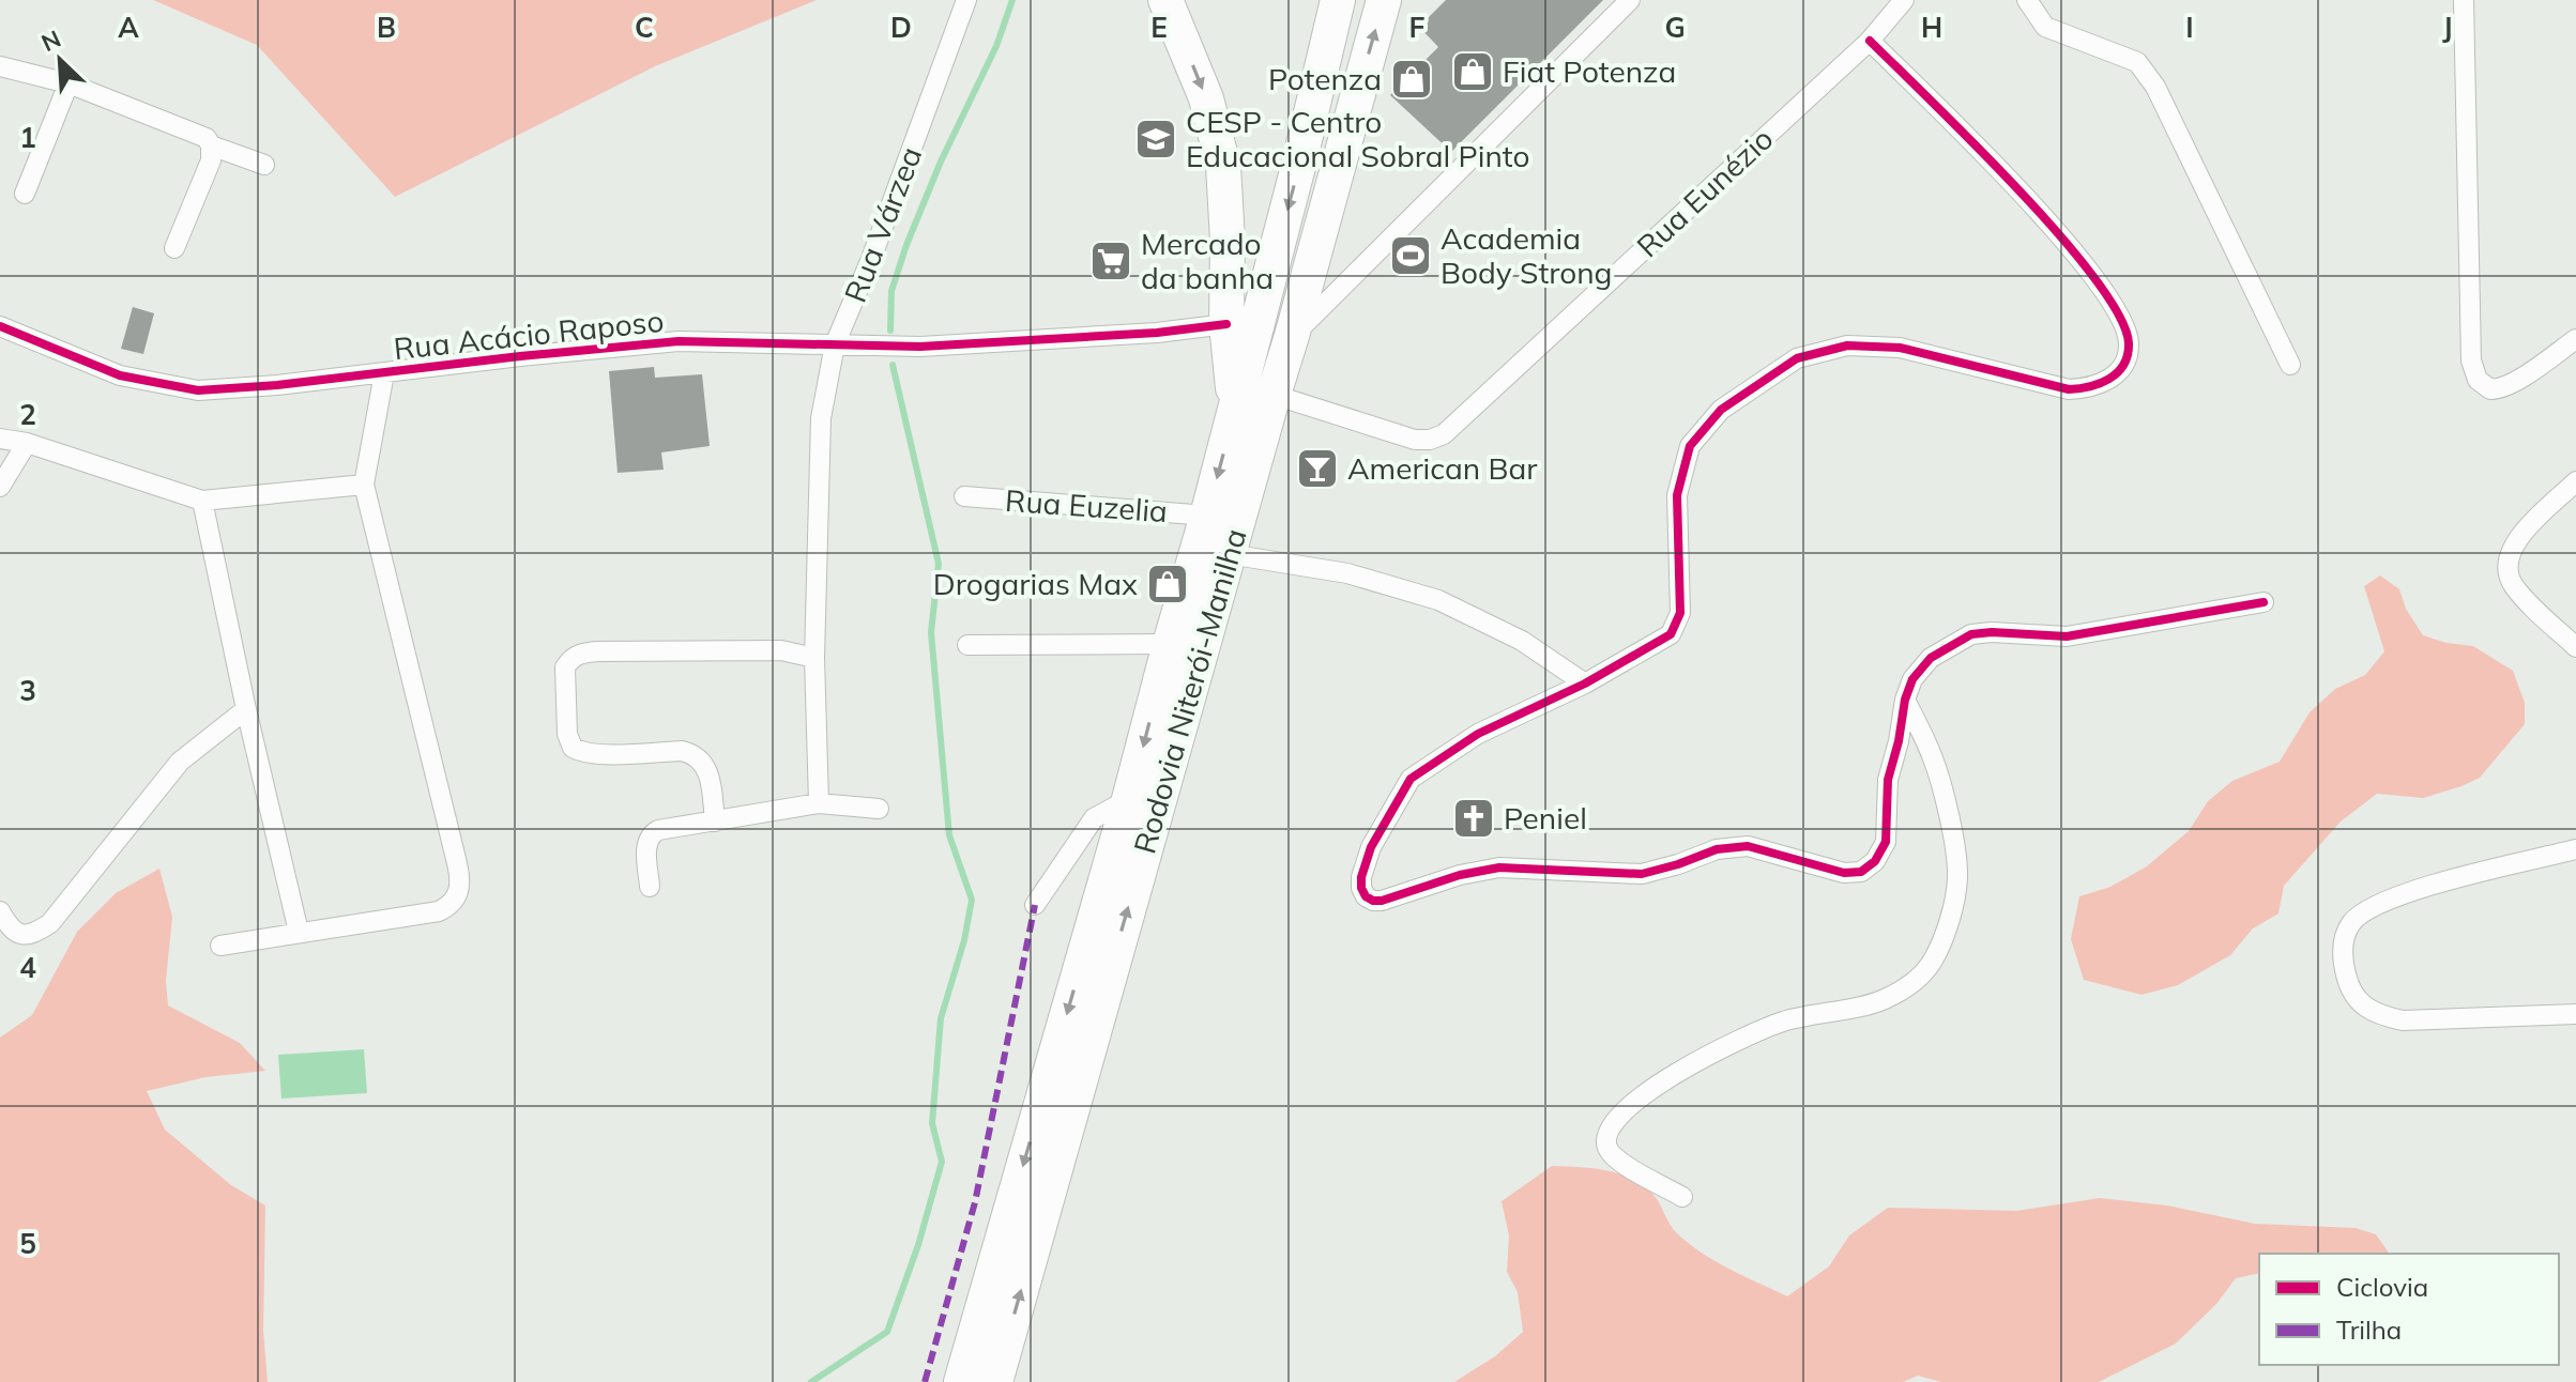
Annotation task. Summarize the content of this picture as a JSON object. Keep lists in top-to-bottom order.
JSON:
{
  "streets": {
    "highway": ["Rodovia Niterói-Manilha"],
    "street": [
      "Rua Eunézio",
      "Rua Várzea",
      "Rua Acácio Raposo",
      "Rua Euzelia"
    ]
  },
  "crossings": [
    ["Rua Eunézio", "Rodovia Niterói-Manilha"],
    ["Rua Várzea", "Rua Acácio Raposo"],
    ["Rua Euzelia", "Rodovia Niterói-Manilha"]
  ],
  "places": {
    "shop": ["Fiat Potenza", "Potenza", "Drogarias Max"],
    "school or university": ["CESP - Centro Educacional Sobral Pinto"],
    "sports": ["Academia Body Strong"],
    "supermarket": ["Mercado da banha"],
    "bar": ["American Bar"],
    "church": ["Peniel"]
  },
  "legend": ["Ciclovia", "Trilha"],
  "north": "top left",
  "grid": {
    "columns": [
      "A",
      "B",
      "C",
      "D",
      "E",
      "F",
      "G",
      "H",
      "I",
      "J"
    ],
    "rows": [
      "1",
      "2",
      "3",
      "4",
      "5"
    ]
  }
}
